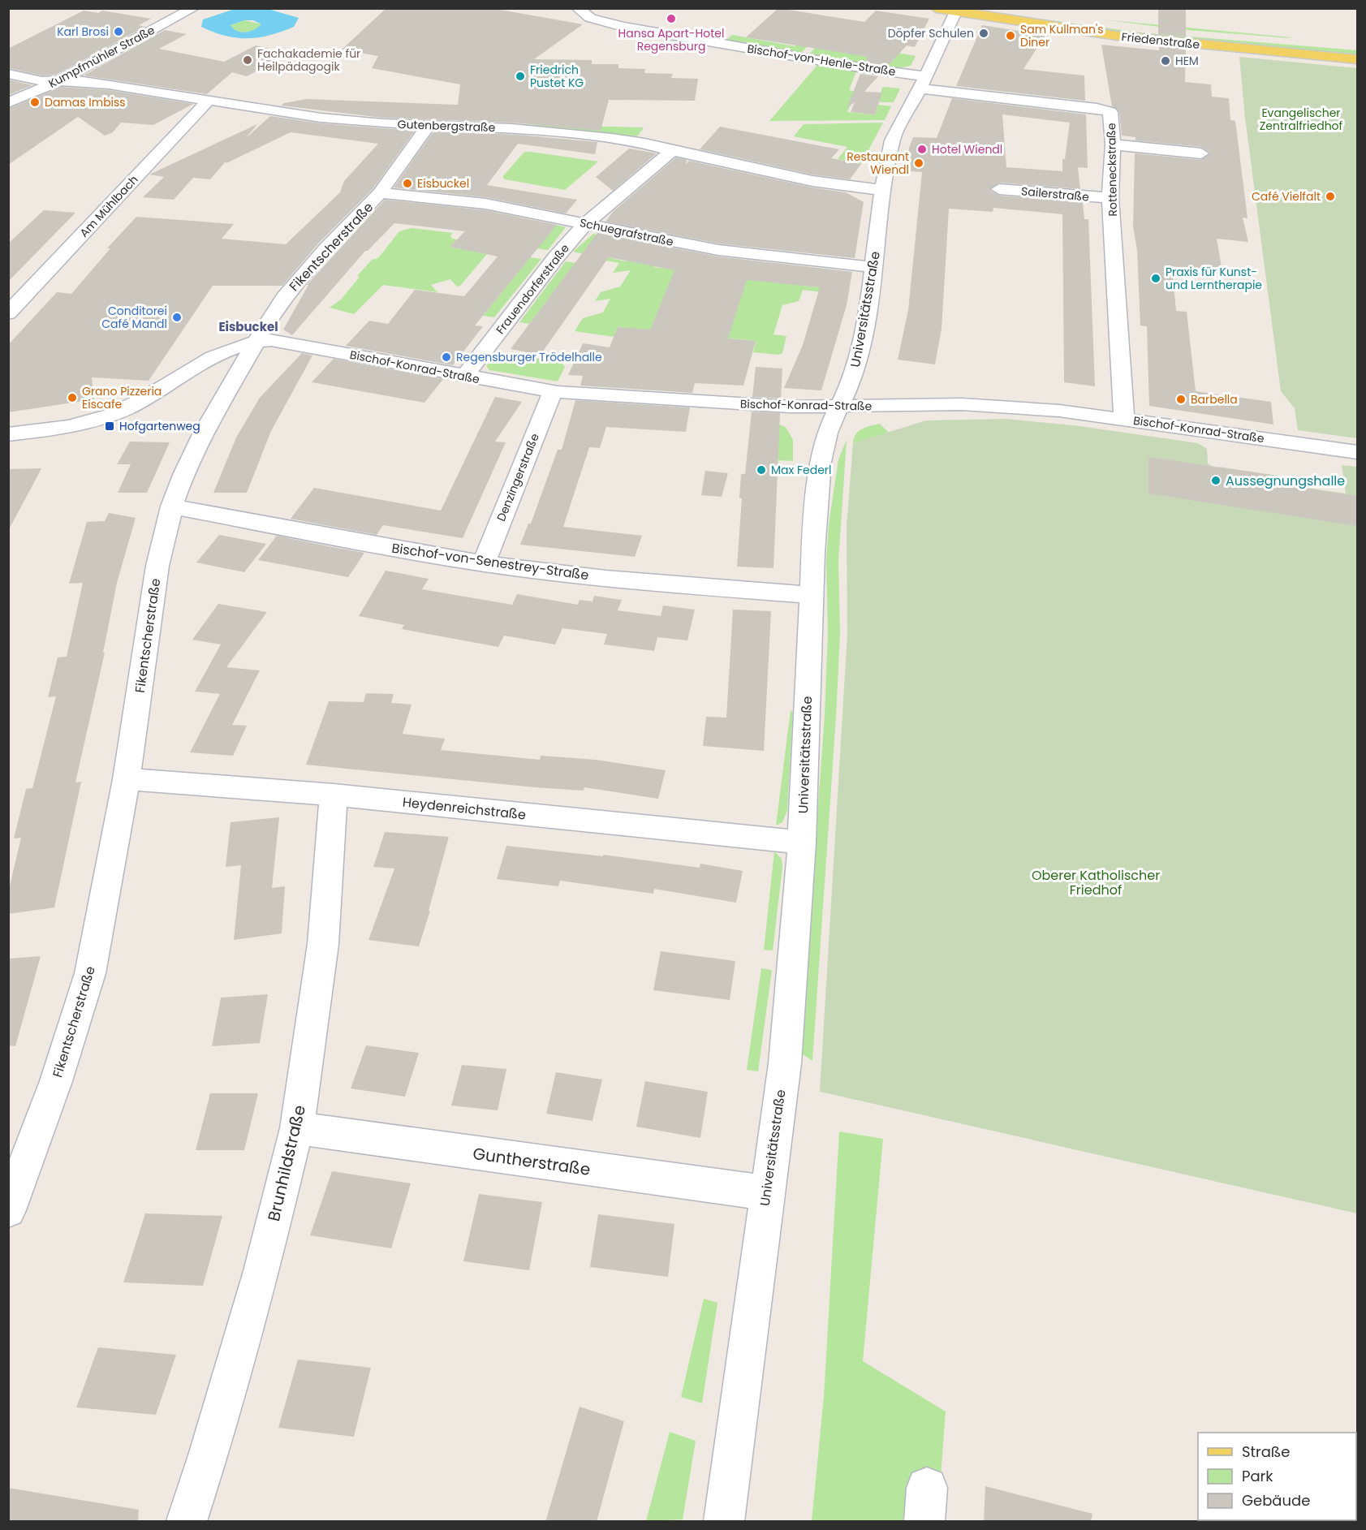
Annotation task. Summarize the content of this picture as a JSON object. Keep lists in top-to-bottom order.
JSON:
{
  "streets": {
    "main road": ["Friedenstraße"],
    "street": [
      "Kumpfmühler Straße",
      "Bischof-von-Henle-Straße",
      "Gutenbergstraße",
      "Rotteneckstraße",
      "Sailerstraße",
      "Am Mühlbach",
      "Schuegrafstraße",
      "Fikentscherstraße",
      "Frauendorferstraße",
      "Universitätsstraße",
      "Bischof-Konrad-Straße",
      "Denzingerstraße",
      "Bischof-von-Senestrey-Straße",
      "Heydenreichstraße",
      "Guntherstraße",
      "Brunhildstraße"
    ]
  },
  "crossings": [
    ["Friedenstraße", "Universitätsstraße"],
    ["Kumpfmühler Straße", "Gutenbergstraße"],
    ["Bischof-von-Henle-Straße", "Rotteneckstraße"],
    ["Bischof-von-Henle-Straße", "Universitätsstraße"],
    ["Gutenbergstraße", "Am Mühlbach"],
    ["Gutenbergstraße", "Fikentscherstraße"],
    ["Gutenbergstraße", "Frauendorferstraße"],
    ["Gutenbergstraße", "Universitätsstraße"],
    ["Rotteneckstraße", "Sailerstraße"],
    ["Rotteneckstraße", "Universitätsstraße"],
    ["Rotteneckstraße", "Bischof-Konrad-Straße"],
    ["Schuegrafstraße", "Fikentscherstraße"],
    ["Schuegrafstraße", "Frauendorferstraße"],
    ["Schuegrafstraße", "Universitätsstraße"],
    ["Fikentscherstraße", "Bischof-Konrad-Straße"],
    ["Fikentscherstraße", "Bischof-von-Senestrey-Straße"],
    ["Fikentscherstraße", "Heydenreichstraße"],
    ["Frauendorferstraße", "Bischof-Konrad-Straße"],
    ["Universitätsstraße", "Bischof-Konrad-Straße"],
    ["Universitätsstraße", "Bischof-von-Senestrey-Straße"],
    ["Universitätsstraße", "Heydenreichstraße"],
    ["Universitätsstraße", "Guntherstraße"],
    ["Bischof-Konrad-Straße", "Denzingerstraße"],
    ["Denzingerstraße", "Bischof-von-Senestrey-Straße"],
    ["Heydenreichstraße", "Brunhildstraße"],
    ["Guntherstraße", "Brunhildstraße"]
  ],
  "districts": ["Eisbuckel"],
  "parks": ["Evangelischer Zentralfriedhof", "Oberer Katholischer Friedhof"],
  "places": {
    "other": [
      "Hansa Apart-Hotel Regensburg",
      "Karl Brosi",
      "Döpfer Schulen",
      "Sam Kullman's Diner",
      "Fachakademie für Heilpädagogik",
      "HEM",
      "Friedrich Pustet KG",
      "Damas Imbiss",
      "Hotel Wiendl",
      "Restaurant Wiendl",
      "Eisbuckel",
      "Café Vielfalt",
      "Praxis für Kunst- und Lerntherapie",
      "Conditorei Café Mandl",
      "Regensburger Trödelhalle",
      "Grano Pizzeria Eiscafe",
      "Barbella",
      "Max Federl",
      "Aussegnungshalle"
    ],
    "transit": ["Hofgartenweg"]
  },
  "legend": ["Straße", "Park", "Gebäude"]
}
